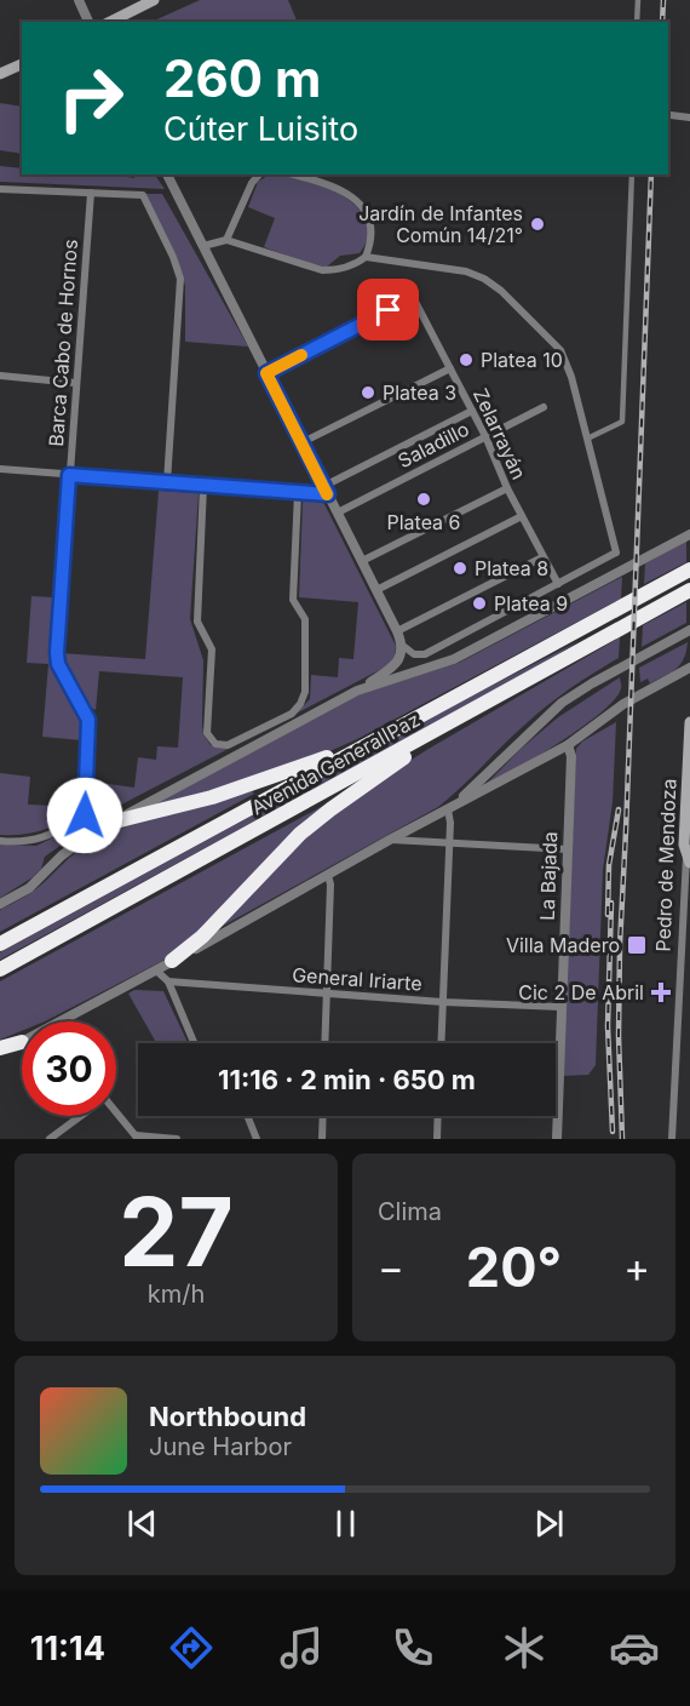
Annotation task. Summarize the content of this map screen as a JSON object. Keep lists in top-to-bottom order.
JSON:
{
  "streets": {
    "highway": ["Avenida General Paz"],
    "main road": ["Pedro de Mendoza"],
    "street": [
      "Barca Cabo de Hornos",
      "Zelarrayán",
      "Saladillo",
      "La Bajada",
      "General Iriarte"
    ]
  },
  "crossings": [
    ["Zelarrayán", "Saladillo"],
    ["La Bajada", "General Iriarte"]
  ],
  "places": {
    "other": [
      "Jardín de Infantes Común 14/21°",
      "Platea 10",
      "Platea 3",
      "Platea 6",
      "Platea 8",
      "Platea 9"
    ],
    "transit": ["Villa Madero"],
    "health": ["Cic 2 De Abril"]
  },
  "page": {
    "turn": ["260 m", "Cúter Luisito"],
    "limit": "30",
    "trip": "11:16 · 2 min · 650 m",
    "tile": [
      ["27", "km/h"],
      "Clima"
    ],
    "heat": ["−", "20°", "+"],
    "song": ["Northbound", "June Harbor"],
    "tabs": "11:14"
  }
}
